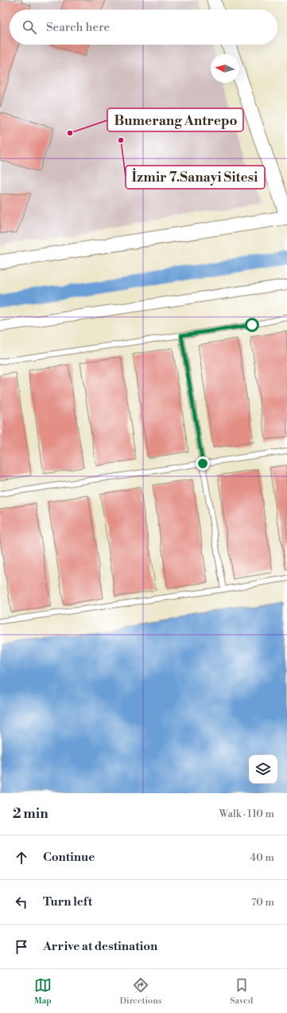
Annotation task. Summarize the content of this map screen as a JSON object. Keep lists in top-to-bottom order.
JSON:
{
  "places": ["Bumerang Antrepo", "İzmir 7.Sanayi Sitesi"],
  "north": "left",
  "page": {
    "search": "Search here",
    "heading": ["2 min", "Walk · 110 m"],
    "list": [
      ["Continue", "40 m"],
      ["Turn left", "70 m"],
      "Arrive at destination"
    ],
    "nav": ["Map", "Directions", "Saved"]
  }
}
